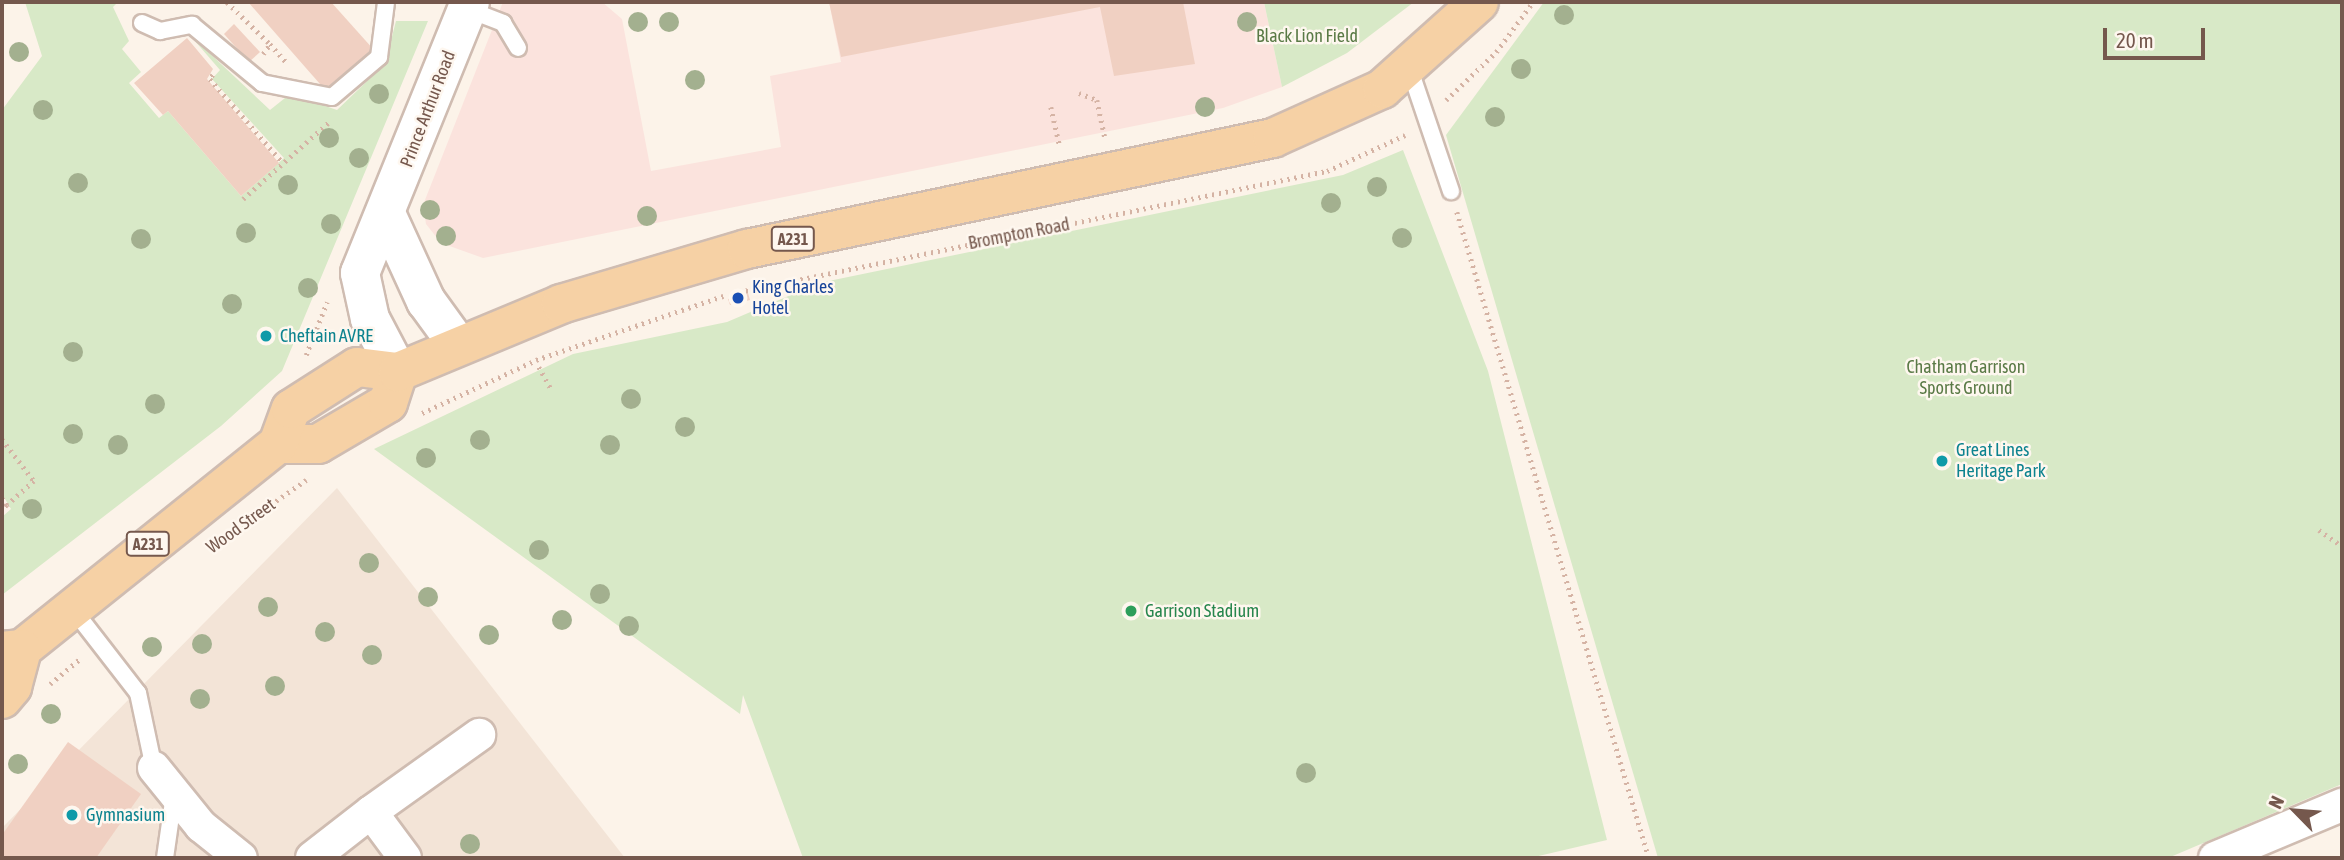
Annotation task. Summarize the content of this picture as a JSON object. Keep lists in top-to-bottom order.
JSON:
{
  "streets": {
    "main road": ["Prince Arthur Road", "A231"],
    "path": ["Brompton Road", "Wood Street"]
  },
  "crossings": [
    ["Prince Arthur Road", "A231"]
  ],
  "parks": ["Black Lion Field", "Chatham Garrison Sports Ground"],
  "places": [
    "King Charles Hotel",
    "Cheftain AVRE",
    "Great Lines Heritage Park",
    "Garrison Stadium",
    "Gymnasium"
  ],
  "scale_bar": "20 m",
  "north": "top left"
}
